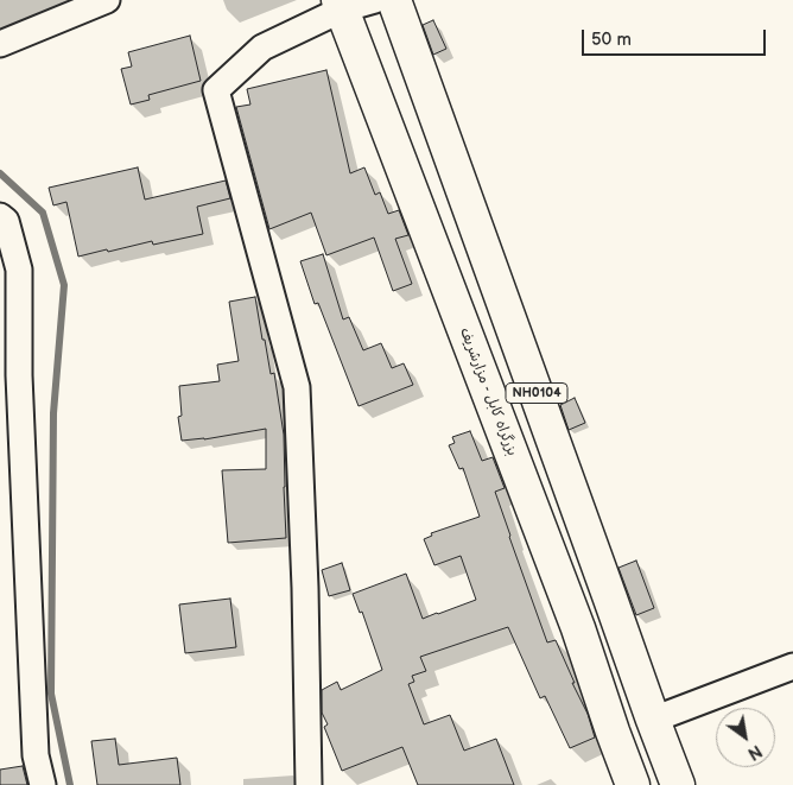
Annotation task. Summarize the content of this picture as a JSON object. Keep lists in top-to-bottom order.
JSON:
{
  "streets": {
    "highway": ["بزرگراه کابل - مزارشریف", "NH0104"]
  },
  "scale_bar": "50 m",
  "north": "bottom right"
}
